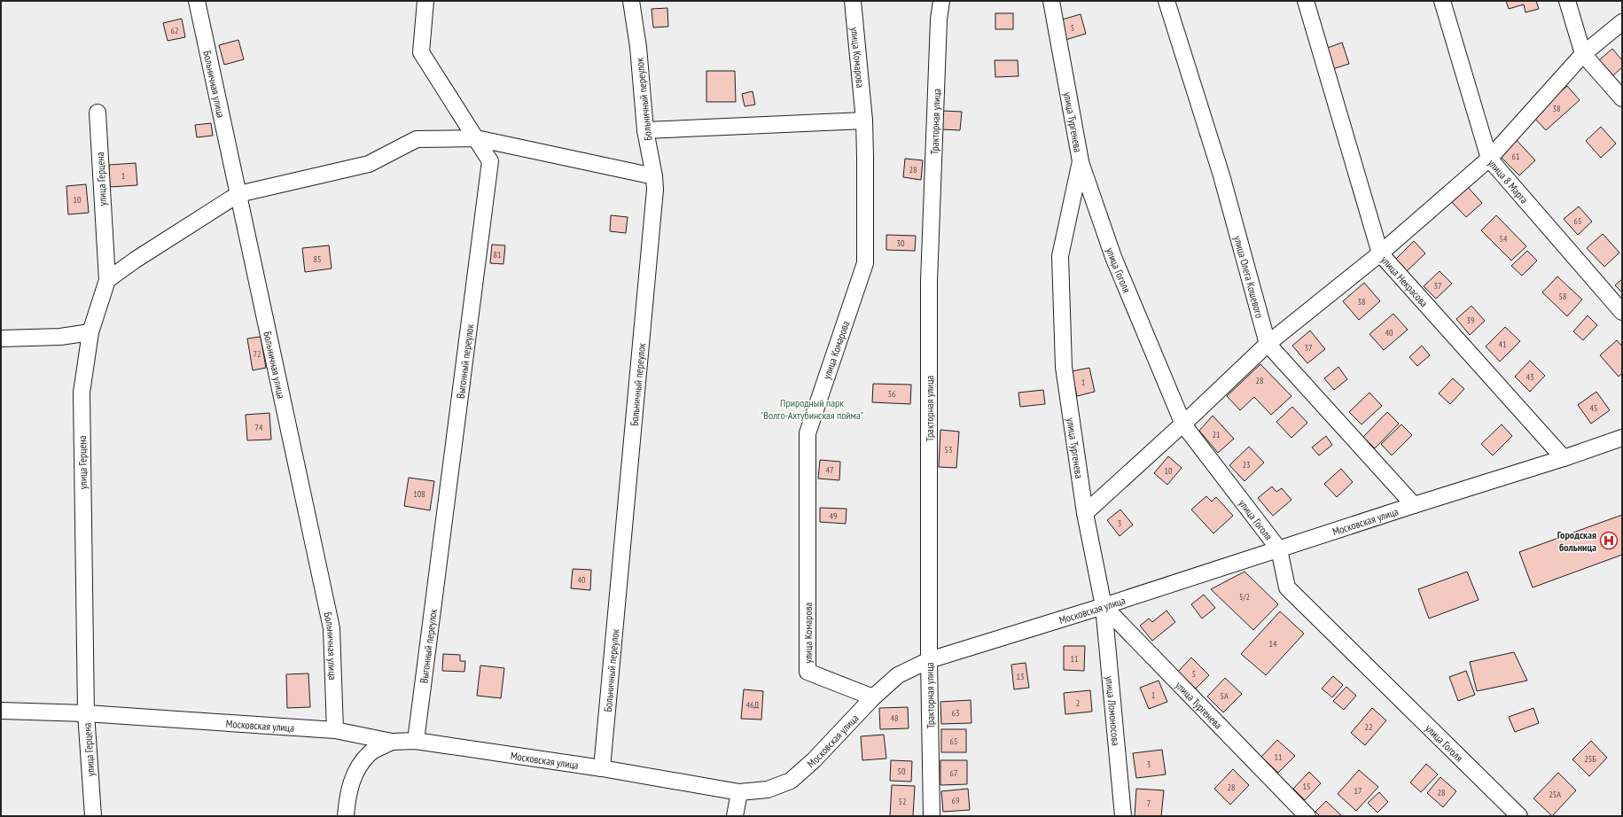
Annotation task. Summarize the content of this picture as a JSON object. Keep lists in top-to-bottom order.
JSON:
{
  "streets": {
    "street": [
      "улица Комарова",
      "Больничная улица",
      "Больничный переулок",
      "Тракторная улица",
      "улица Тургенева",
      "улица Герцена",
      "улица 8 Марта",
      "улица Гоголя",
      "улица Олега Кошевого",
      "улица Некрасова",
      "Выгонный переулок",
      "Московская улица",
      "улица Ломоносова"
    ]
  },
  "crossings": [
    ["улица Комарова", "Московская улица"],
    ["Больничная улица", "Московская улица"],
    ["Больничный переулок", "Московская улица"],
    ["Тракторная улица", "Московская улица"],
    ["улица Тургенева", "улица Гоголя"],
    ["улица Тургенева", "Московская улица"],
    ["улица Тургенева", "улица Ломоносова"],
    ["улица Герцена", "Московская улица"],
    ["улица Гоголя", "Московская улица"],
    ["улица Олега Кошевого", "Московская улица"],
    ["улица Некрасова", "Московская улица"],
    ["Выгонный переулок", "Московская улица"],
    ["Московская улица", "улица Ломоносова"]
  ],
  "parks": ["Природный парк \"Волго-Ахтубинская пойма\""],
  "places": {
    "hospital": ["Городская больница"]
  },
  "house_numbers": [
    "5",
    "62",
    "38",
    "61",
    "28",
    "1",
    "10",
    "65",
    "54",
    "30",
    "81",
    "85",
    "37",
    "58",
    "38",
    "39",
    "40",
    "41",
    "37",
    "72",
    "43",
    "28",
    "1",
    "36",
    "45",
    "74",
    "21",
    "53",
    "23",
    "47",
    "10",
    "108",
    "49",
    "3",
    "40",
    "5/2",
    "14",
    "11",
    "5",
    "13",
    "1",
    "5А",
    "2",
    "46Д",
    "63",
    "48",
    "22",
    "65",
    "11",
    "25Б",
    "3",
    "50",
    "67",
    "15",
    "28",
    "17",
    "28",
    "25А",
    "69",
    "52",
    "7"
  ]
}
